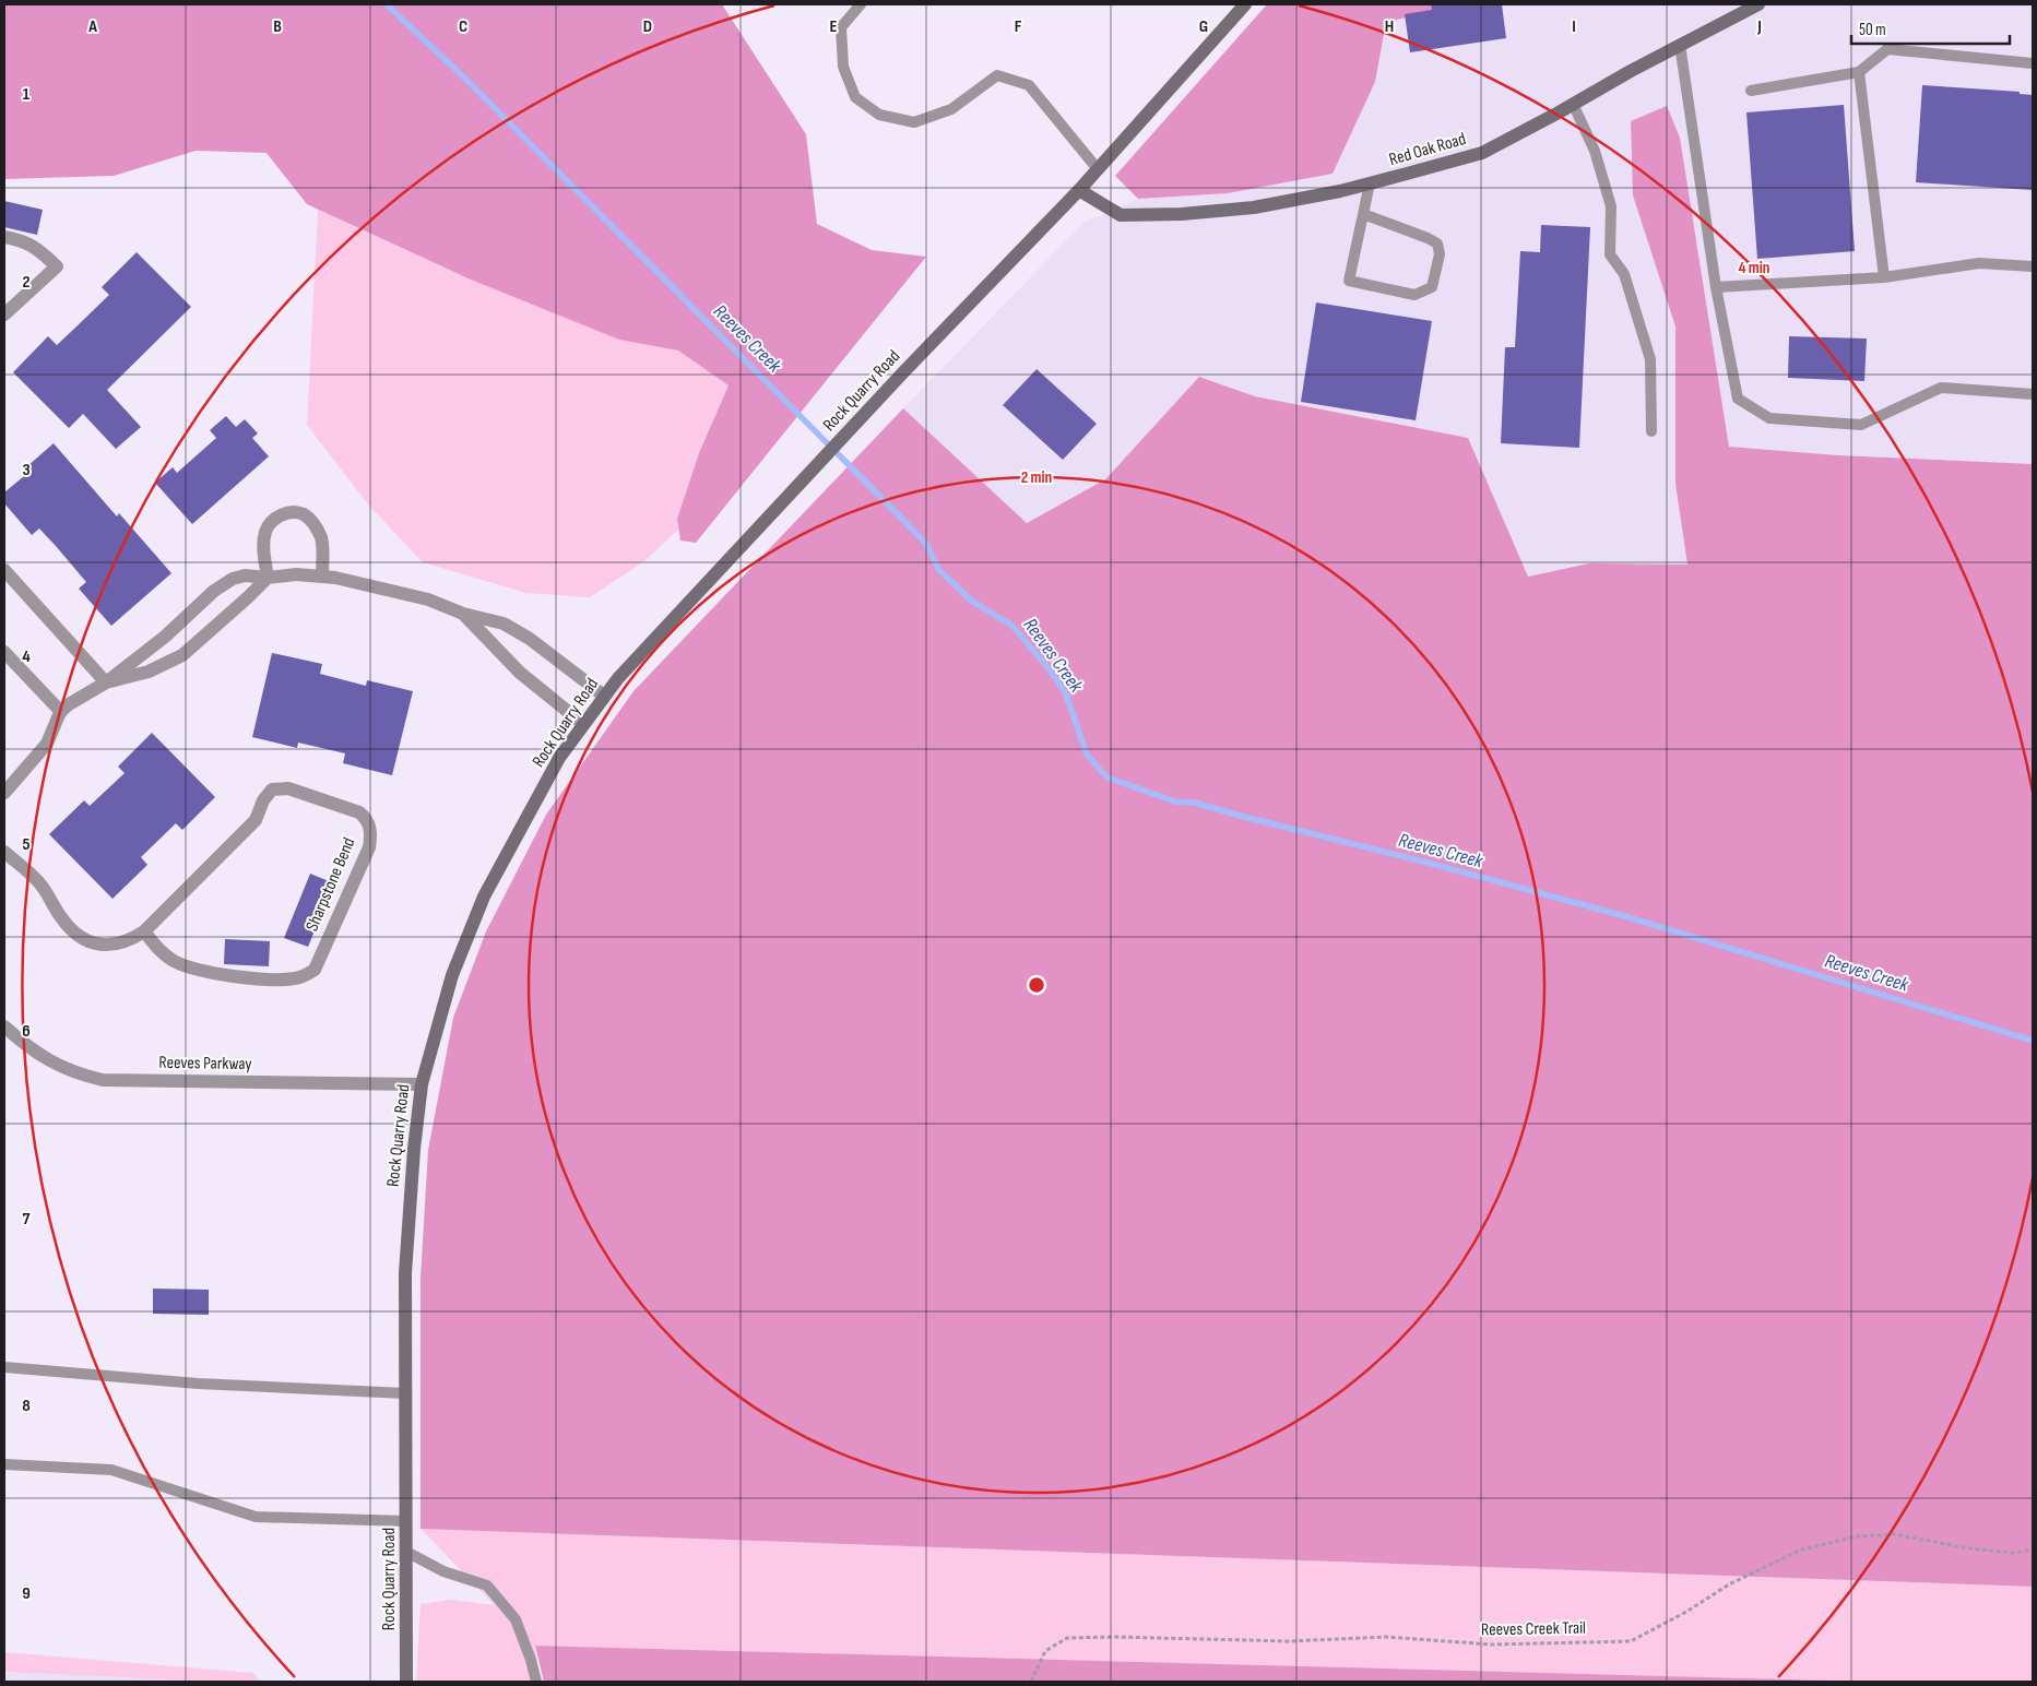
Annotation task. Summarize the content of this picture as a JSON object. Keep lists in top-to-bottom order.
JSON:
{
  "streets": {
    "street": [
      "Red Oak Road",
      "Rock Quarry Road",
      "Sharpstone Bend",
      "Reeves Parkway"
    ],
    "path": ["Reeves Creek Trail"]
  },
  "crossings": [
    ["Red Oak Road", "Rock Quarry Road"],
    ["Rock Quarry Road", "Reeves Parkway"]
  ],
  "water": ["Reeves Creek"],
  "scale_bar": "50 m",
  "grid": {
    "columns": [
      "A",
      "B",
      "C",
      "D",
      "E",
      "F",
      "G",
      "H",
      "I",
      "J"
    ],
    "rows": [
      "1",
      "2",
      "3",
      "4",
      "5",
      "6",
      "7",
      "8",
      "9"
    ]
  },
  "rings": ["4 min", "2 min"]
}
